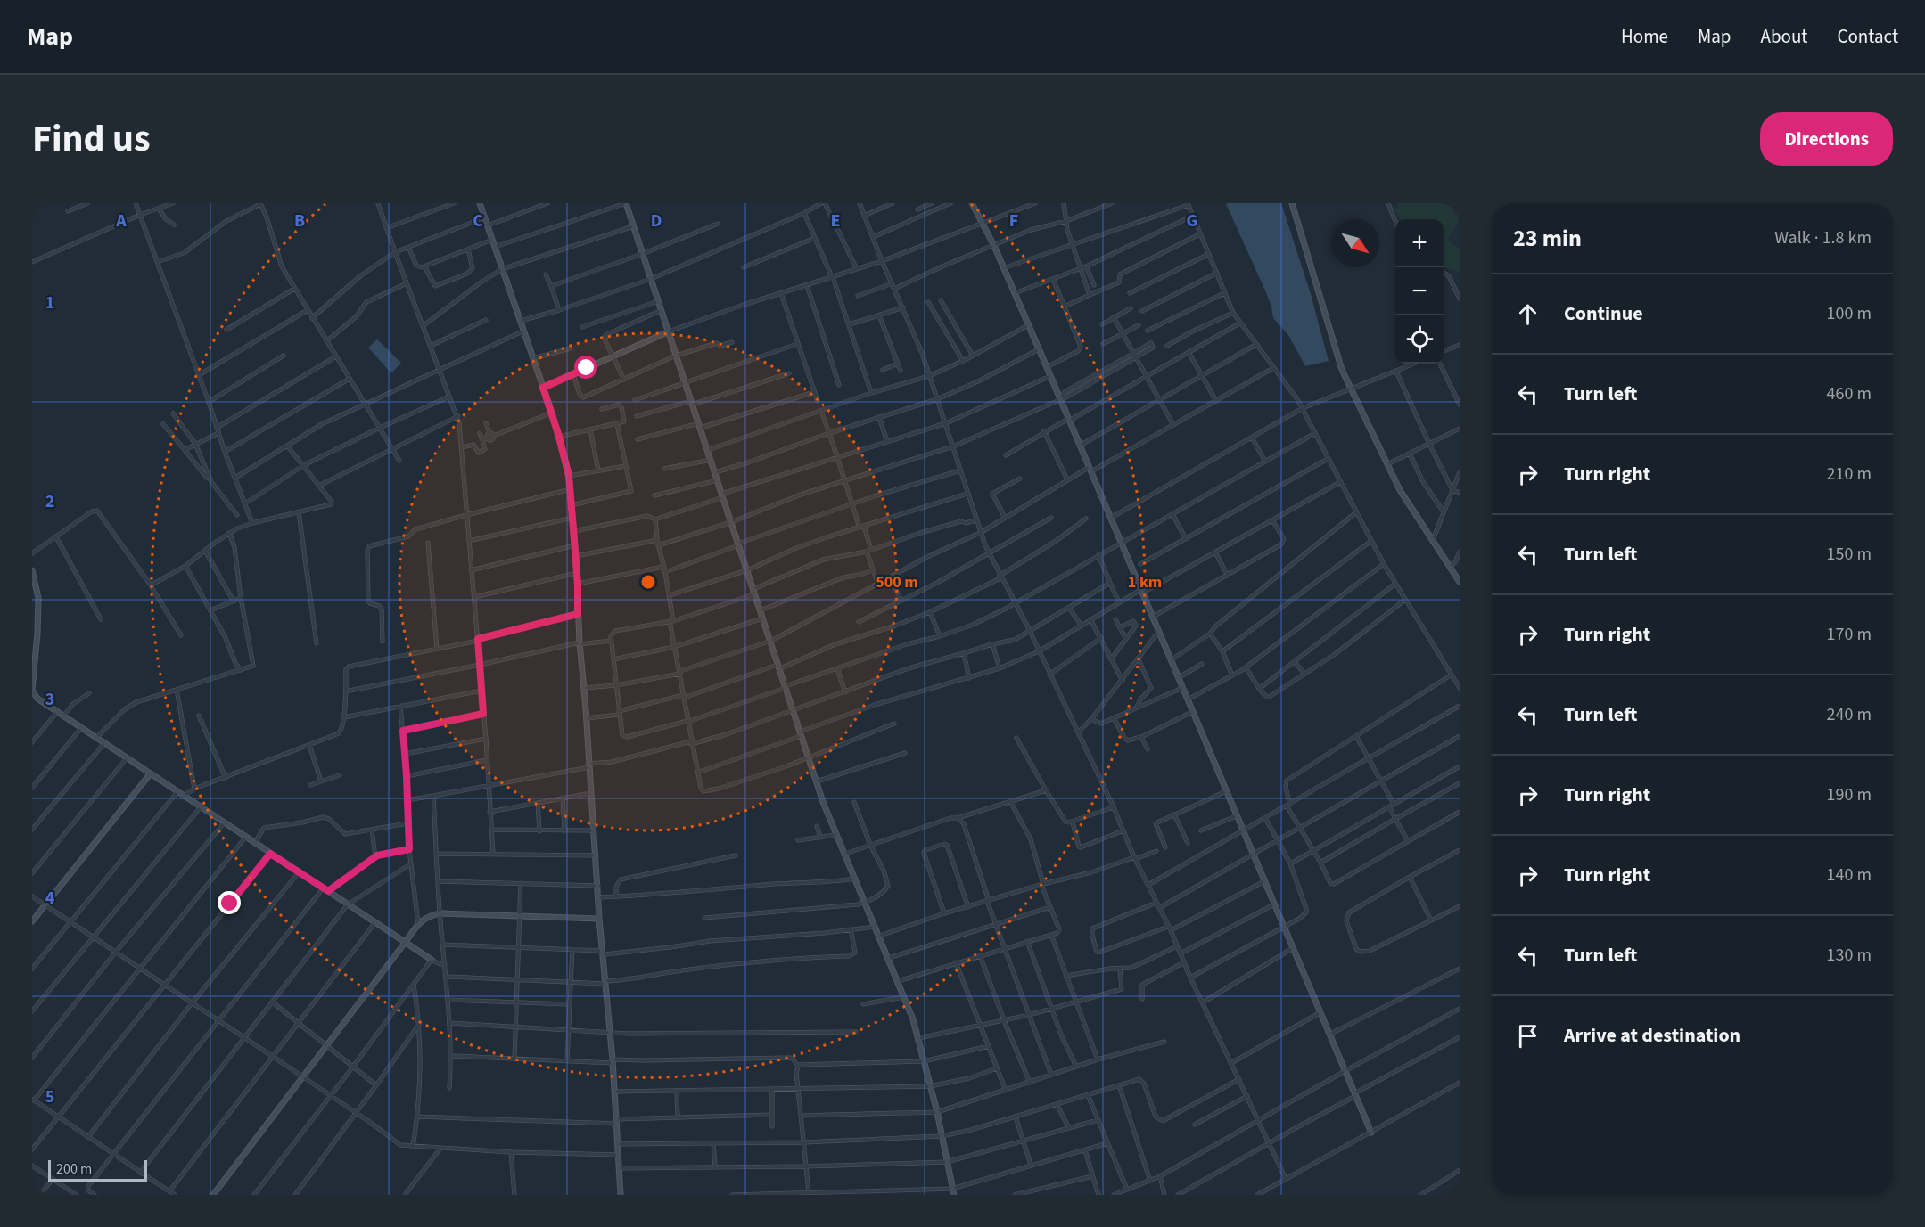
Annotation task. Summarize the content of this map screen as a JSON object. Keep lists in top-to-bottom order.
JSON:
{
  "scale_bar": "200 m",
  "north": "bottom right",
  "page": {
    "header": "Map",
    "nav": [
      "Home",
      "Map",
      "About",
      "Contact"
    ],
    "title": "Find us",
    "buttons": "Directions",
    "heading": ["23 min", "Walk · 1.8 km"],
    "map_buttons": ["+", "−"],
    "list": [
      ["Continue", "100 m"],
      ["Turn left", "460 m"],
      ["Turn right", "210 m"],
      ["Turn left", "150 m"],
      ["Turn right", "170 m"],
      ["Turn left", "240 m"],
      ["Turn right", "190 m"],
      ["Turn right", "140 m"],
      ["Turn left", "130 m"],
      "Arrive at destination"
    ],
    "scale": "200 m"
  },
  "grid": {
    "columns": [
      "A",
      "B",
      "C",
      "D",
      "E",
      "F",
      "G"
    ],
    "rows": [
      "1",
      "2",
      "3",
      "4",
      "5"
    ]
  },
  "rings": ["500 m", "1 km"]
}
